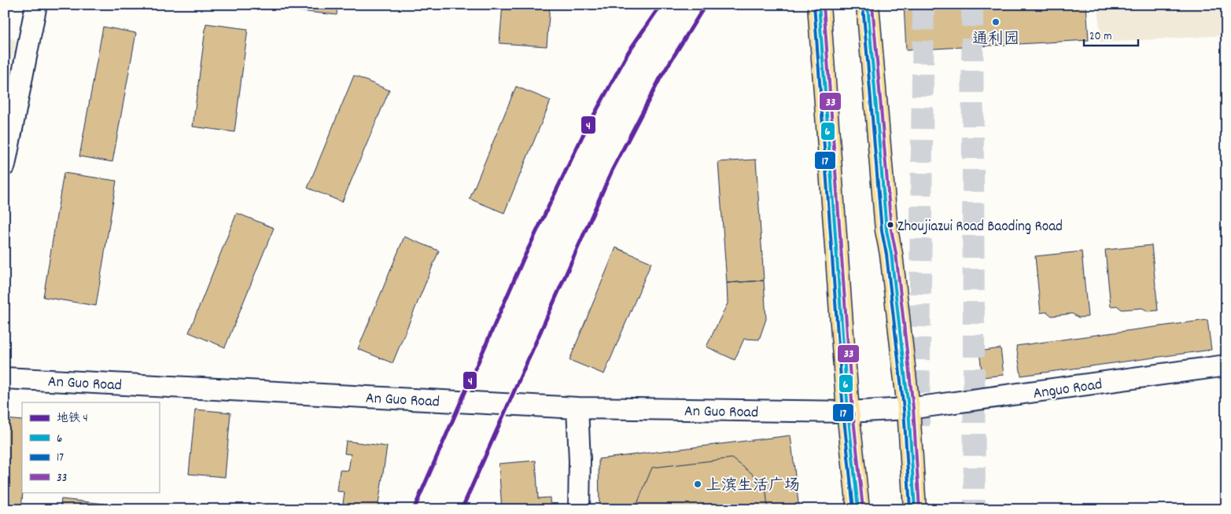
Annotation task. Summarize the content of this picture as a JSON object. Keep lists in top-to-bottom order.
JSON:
{
  "streets": {
    "street": ["An Guo Road", "Anguo Road"]
  },
  "crossings": [
    ["An Guo Road", "Anguo Road"]
  ],
  "places": ["通利园", "Zhoujiazui Road Baoding Road", "上滨生活广场"],
  "lines": [
    "metro line 4",
    "transit line 6",
    "transit line 17",
    "transit line 33"
  ],
  "legend": [
    "地铁 4",
    "6",
    "17",
    "33"
  ],
  "scale_bar": "20 m"
}
